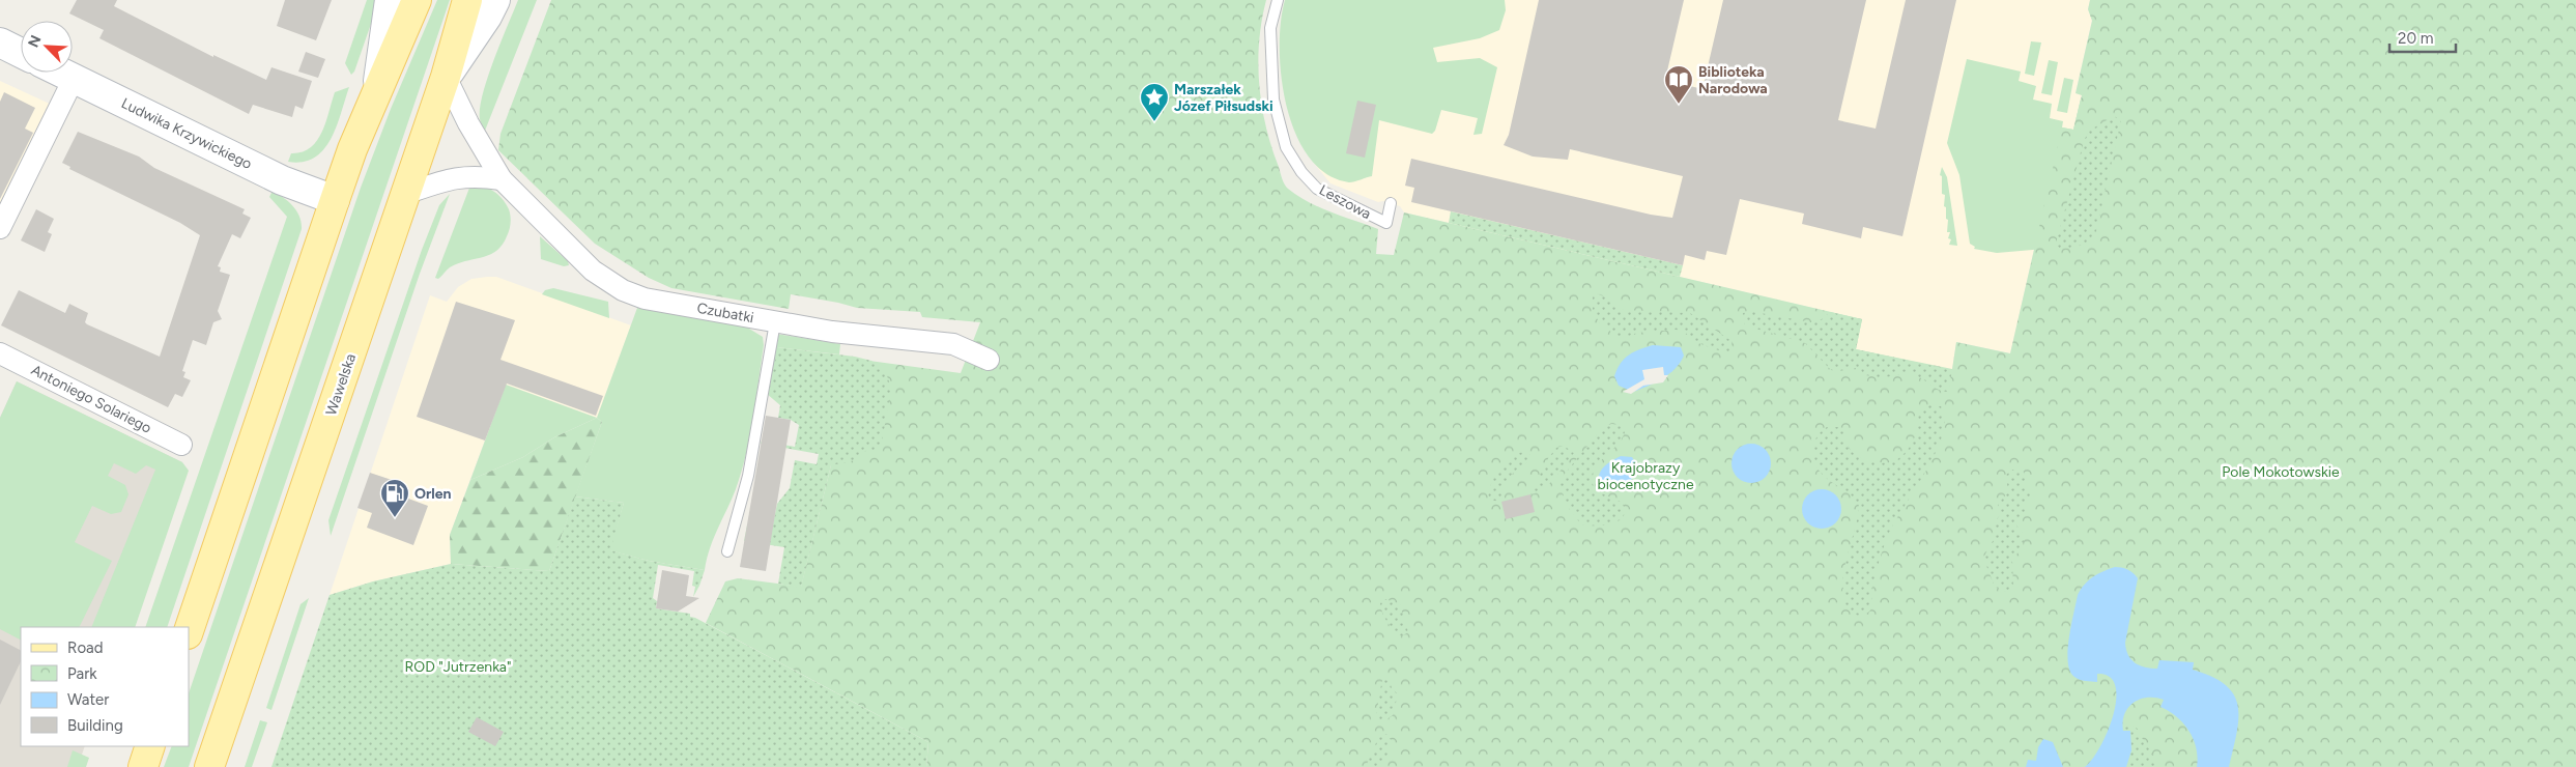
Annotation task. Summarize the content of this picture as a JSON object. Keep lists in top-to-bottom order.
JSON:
{
  "streets": {
    "main road": ["Wawelska"],
    "street": ["Ludwika Krzywickiego", "Czubatki", "Antoniego Solariego"],
    "lane": ["Leszowa"]
  },
  "crossings": [
    ["Czubatki", "Wawelska"]
  ],
  "parks": ["Krajobrazy biocenotyczne", "Pole Mokotowskie", "ROD \"Jutrzenka\""],
  "places": {
    "library": ["Biblioteka Narodowa"],
    "place": ["Marszałek Józef Piłsudski"],
    "fuel station": ["Orlen"]
  },
  "legend": [
    "Road",
    "Park",
    "Water",
    "Building"
  ],
  "scale_bar": "20 m",
  "north": "top left"
}
